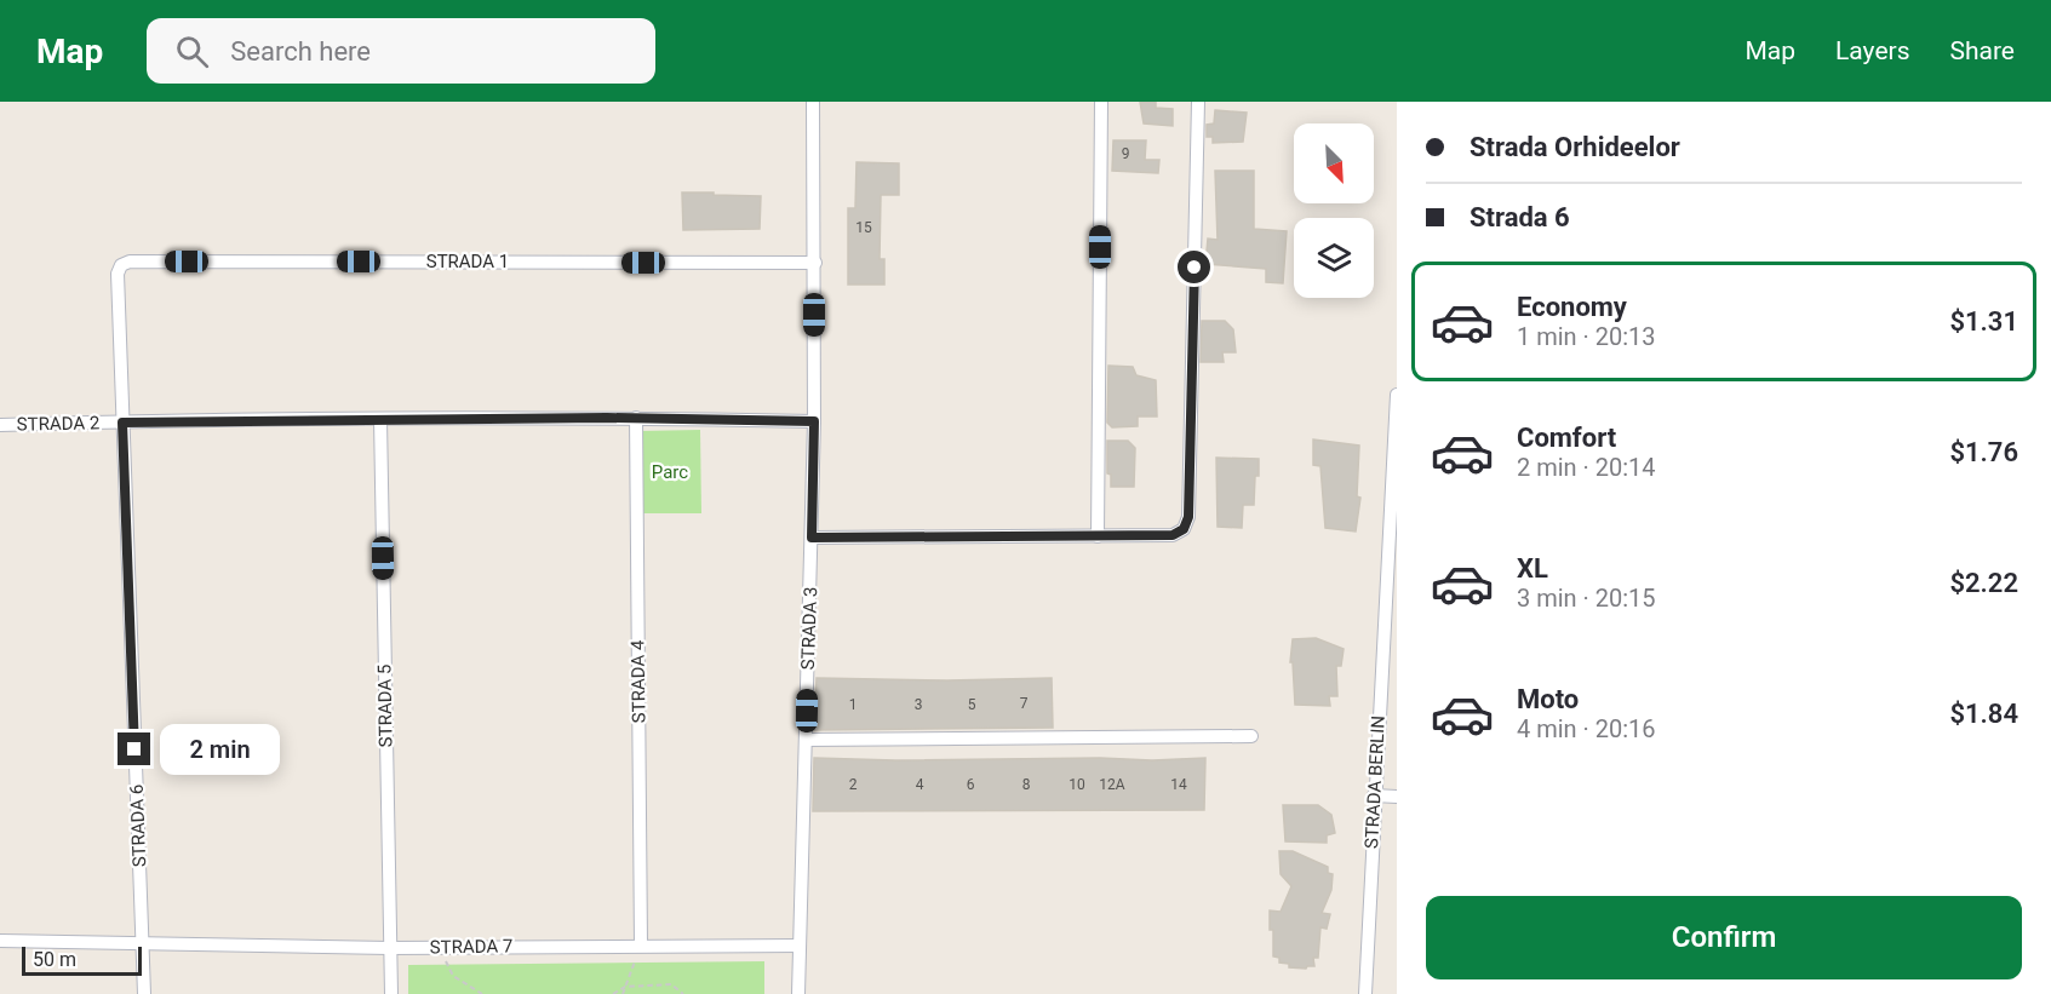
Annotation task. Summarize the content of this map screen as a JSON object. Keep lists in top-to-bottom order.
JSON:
{
  "streets": {
    "street": [
      "STRADA 1",
      "STRADA 2",
      "STRADA 3",
      "STRADA 4",
      "STRADA 5",
      "STRADA BERLIN",
      "STRADA 6",
      "STRADA 7"
    ]
  },
  "crossings": [
    ["STRADA 1", "STRADA 3"],
    ["STRADA 1", "STRADA 6"],
    ["STRADA 2", "STRADA 3"],
    ["STRADA 2", "STRADA 4"],
    ["STRADA 2", "STRADA 5"],
    ["STRADA 2", "STRADA 6"],
    ["STRADA 3", "STRADA 7"],
    ["STRADA 4", "STRADA 7"],
    ["STRADA 5", "STRADA 7"],
    ["STRADA 6", "STRADA 7"]
  ],
  "parks": ["Parc"],
  "house_numbers": [
    "9",
    "15",
    "7",
    "1",
    "3",
    "5",
    "2",
    "4",
    "6",
    "8",
    "10",
    "12A",
    "14"
  ],
  "scale_bar": "50 m",
  "north": "bottom right",
  "page": {
    "header": "Map",
    "search": "Search here",
    "nav": ["Map", "Layers", "Share"],
    "banner": ["Strada Orhideelor", "Strada 6"],
    "list": [
      {
        "name": "Economy",
        "note": "1 min · 20:13",
        "value": "$1.31"
      },
      {
        "name": "Comfort",
        "note": "2 min · 20:14",
        "value": "$1.76"
      },
      {
        "name": "XL",
        "note": "3 min · 20:15",
        "value": "$2.22"
      },
      {
        "name": "Moto",
        "note": "4 min · 20:16",
        "value": "$1.84"
      }
    ],
    "bubble": "2 min",
    "buttons": "Confirm",
    "scale": "50 m"
  }
}
